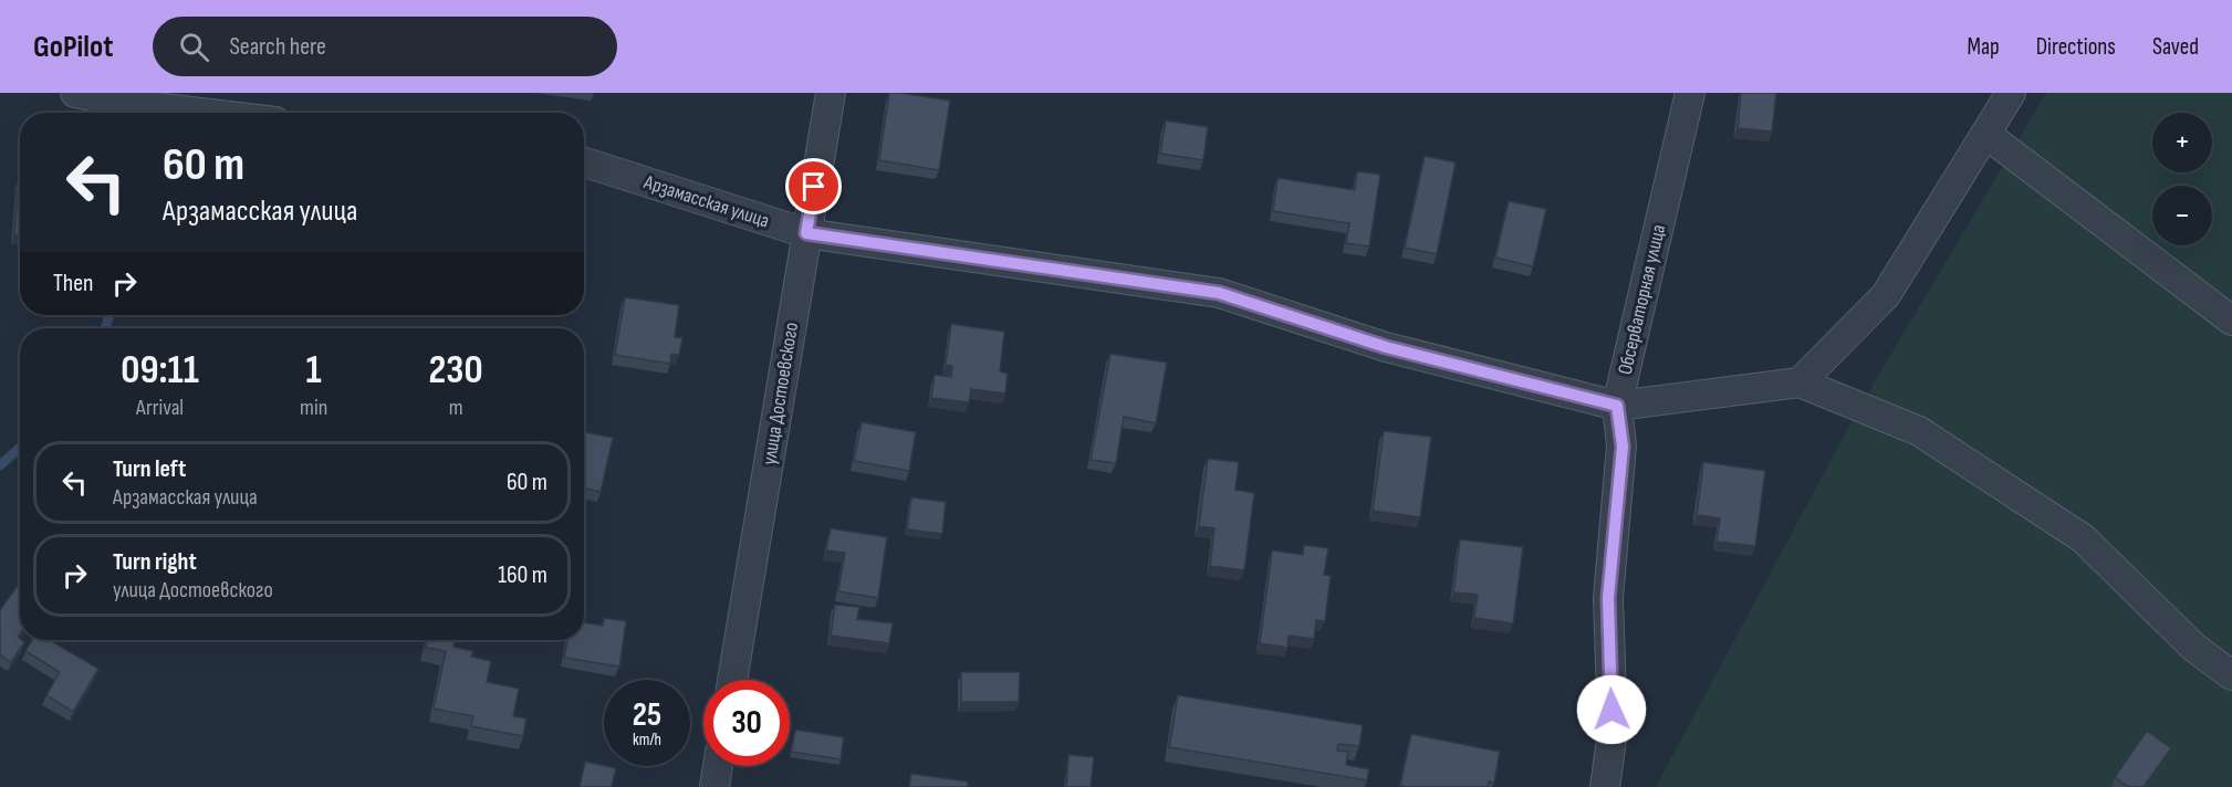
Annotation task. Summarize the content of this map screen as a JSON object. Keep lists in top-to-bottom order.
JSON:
{
  "streets": {
    "street": ["Арзамасская улица", "Обсерваторная улица", "улица Достоевского"]
  },
  "crossings": [
    ["Арзамасская улица", "Обсерваторная улица"],
    ["Арзамасская улица", "улица Достоевского"]
  ],
  "page": {
    "header": "GoPilot",
    "search": "Search here",
    "nav": ["Map", "Directions", "Saved"],
    "map_buttons": ["+", "−"],
    "turn": ["60 m", "Арзамасская улица"],
    "then": "Then",
    "eta": [
      "09:11",
      "Arrival",
      "1",
      "min",
      "230",
      "m"
    ],
    "list": [
      {
        "name": "Turn left",
        "note": "Арзамасская улица",
        "value": "60 m"
      },
      {
        "name": "Turn right",
        "note": "улица Достоевского",
        "value": "160 m"
      }
    ],
    "speed": "25 km/h",
    "limit": "30"
  }
}
